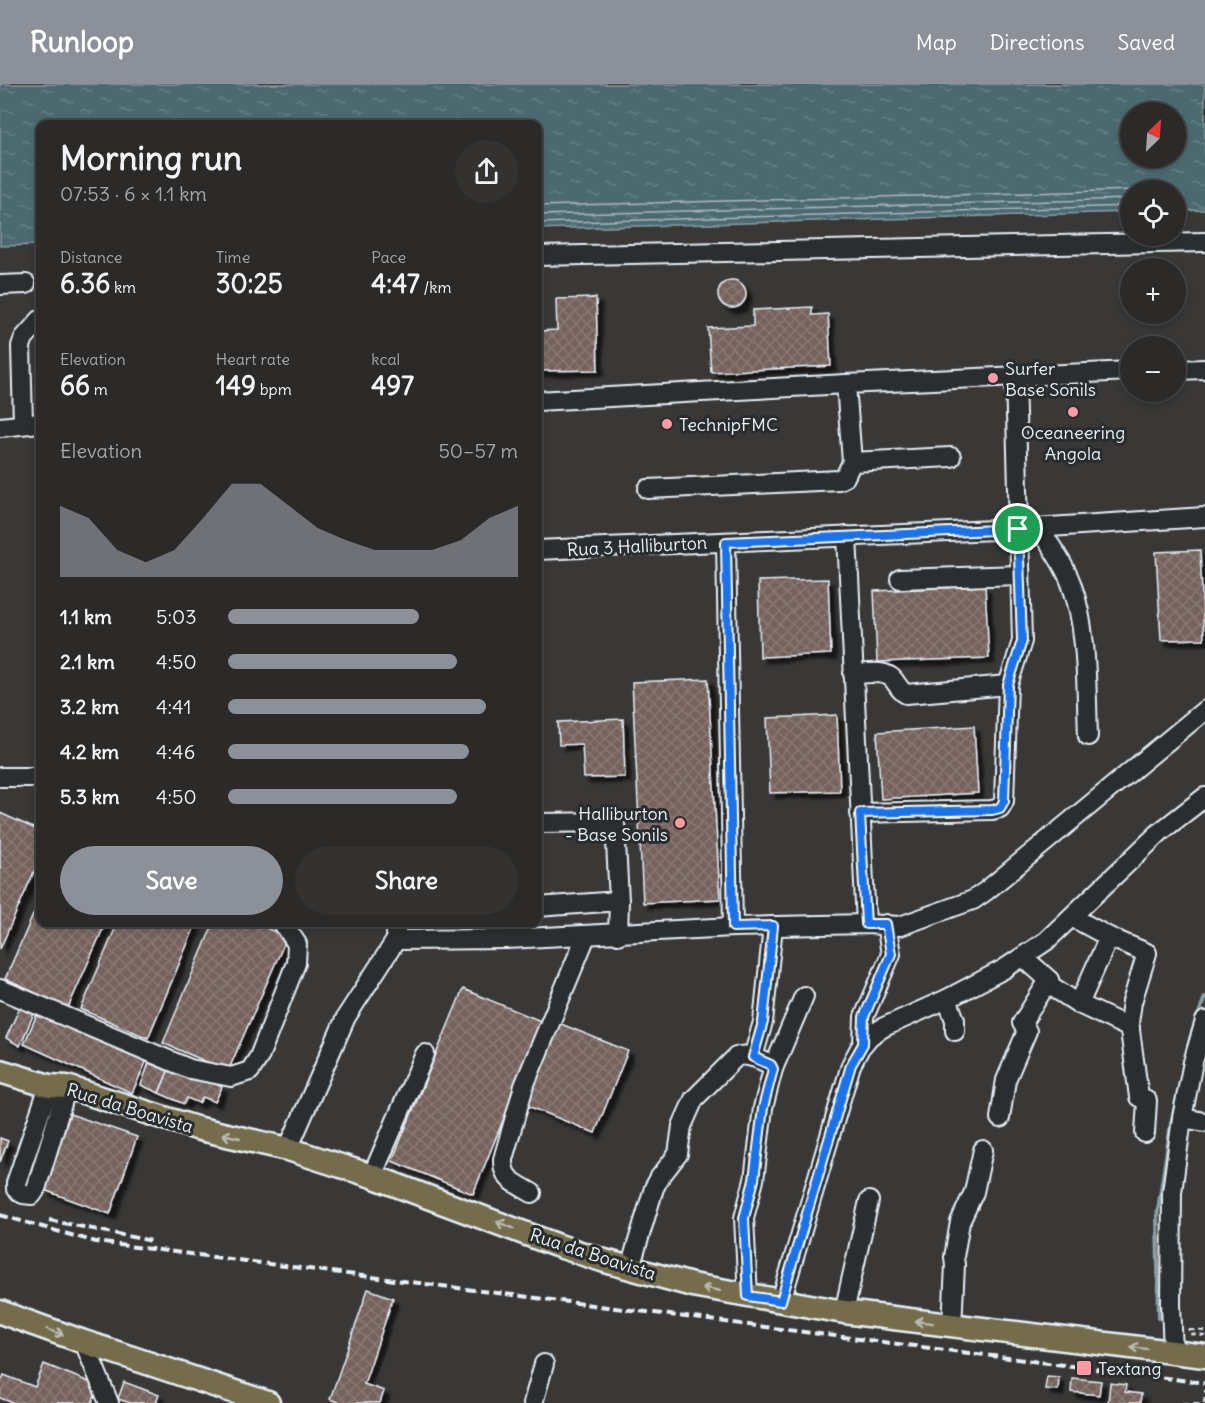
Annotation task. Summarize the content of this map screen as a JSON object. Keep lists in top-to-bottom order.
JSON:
{
  "streets": {
    "main road": ["Rua da Boavista"],
    "street": ["Rua 3 Halliburton"]
  },
  "one_way": ["Rua da Boavista"],
  "places": {
    "other": [
      "Surfer Base Sonils",
      "Oceaneering Angola",
      "TechnipFMC",
      "Halliburton - Base Sonils"
    ],
    "transit": ["Textang"]
  },
  "north": "top right",
  "page": {
    "header": "Runloop",
    "nav": ["Map", "Directions", "Saved"],
    "map_buttons": ["+", "−"],
    "heading": ["Morning run", "07:53 · 6 × 1.1 km"],
    "stats": [
      ["Distance", "6.36 km"],
      ["Time", "30:25"],
      ["Pace", "4:47 /km"],
      ["Elevation", "66 m"],
      ["Heart rate", "149 bpm"],
      ["kcal", "497"]
    ],
    "chart": ["Elevation", "50–57 m"],
    "list": [
      {
        "name": "1.1 km",
        "note": "5:03"
      },
      {
        "name": "2.1 km",
        "note": "4:50"
      },
      {
        "name": "3.2 km",
        "note": "4:41"
      },
      {
        "name": "4.2 km",
        "note": "4:46"
      },
      {
        "name": "5.3 km",
        "note": "4:50"
      }
    ],
    "buttons": ["Save", "Share"]
  }
}
